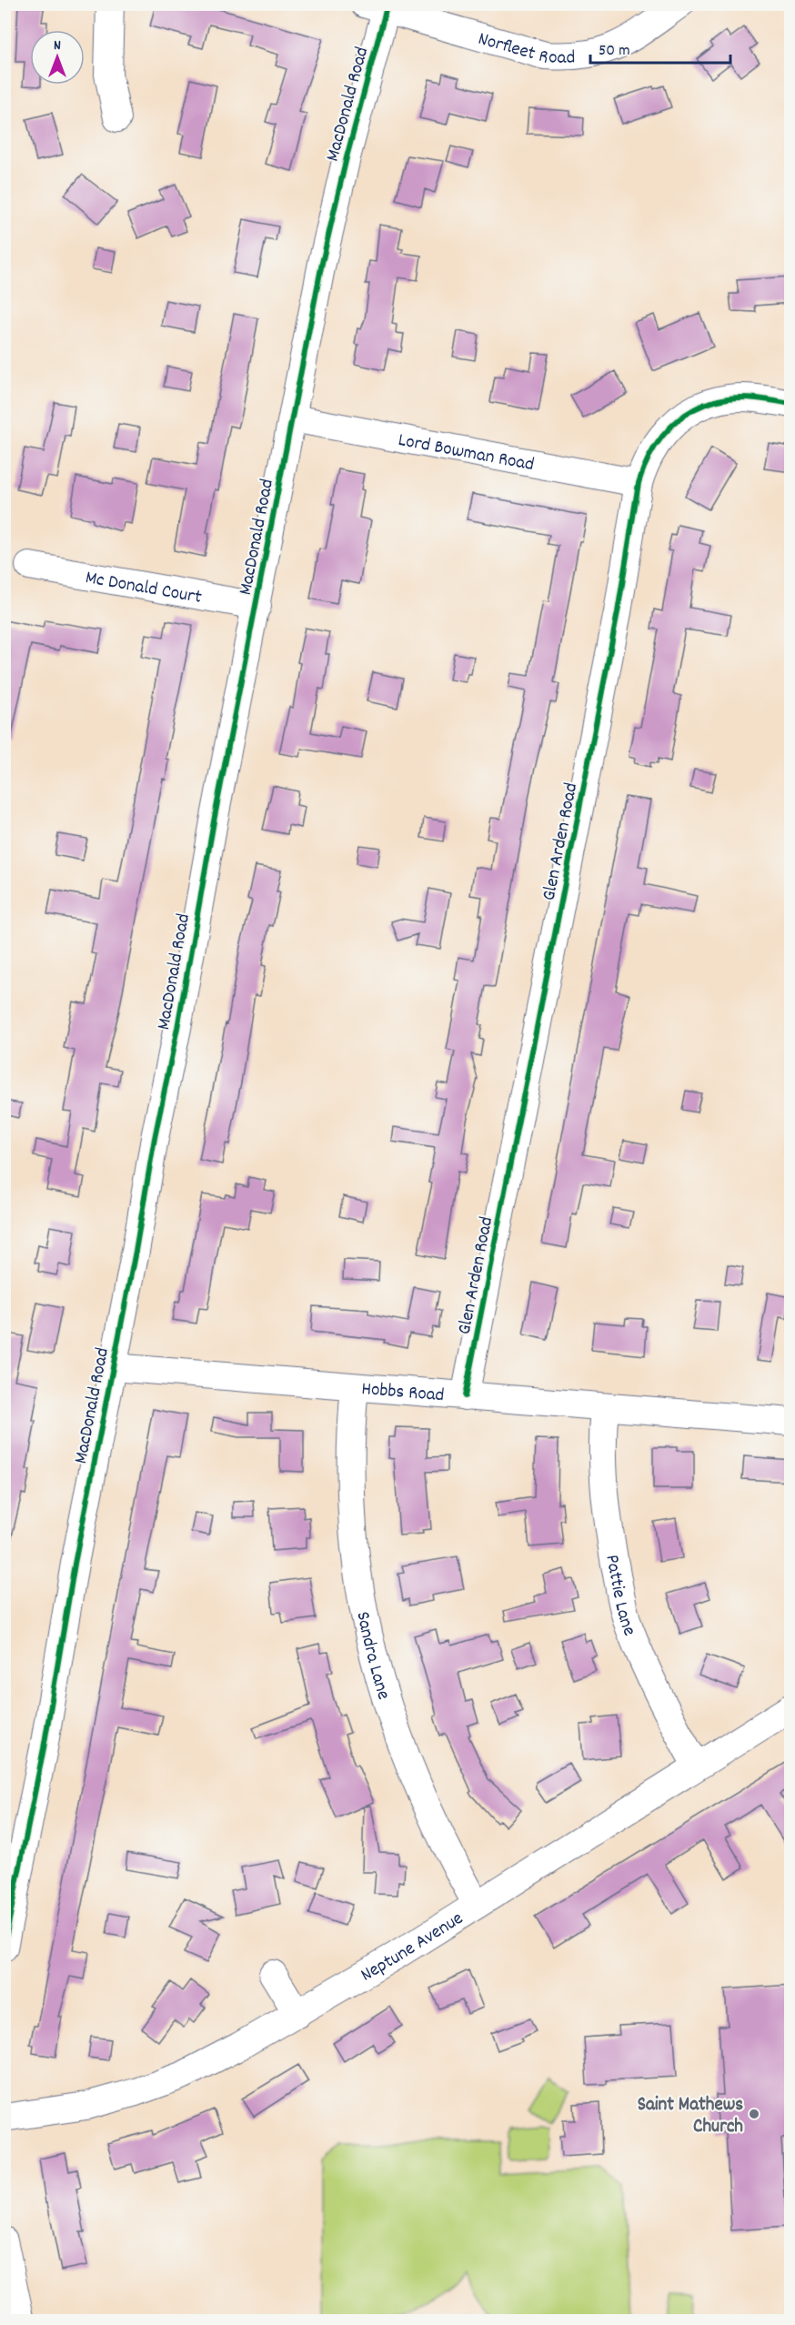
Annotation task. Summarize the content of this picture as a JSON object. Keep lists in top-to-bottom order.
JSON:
{
  "streets": {
    "street": [
      "Norfleet Road",
      "MacDonald Road",
      "Lord Bowman Road",
      "Mc Donald Court",
      "Glen Arden Road",
      "Hobbs Road",
      "Pattie Lane",
      "Sandra Lane",
      "Neptune Avenue"
    ]
  },
  "crossings": [
    ["Norfleet Road", "MacDonald Road"],
    ["MacDonald Road", "Lord Bowman Road"],
    ["MacDonald Road", "Mc Donald Court"],
    ["MacDonald Road", "Hobbs Road"],
    ["Lord Bowman Road", "Glen Arden Road"],
    ["Glen Arden Road", "Hobbs Road"],
    ["Hobbs Road", "Pattie Lane"],
    ["Hobbs Road", "Sandra Lane"],
    ["Pattie Lane", "Neptune Avenue"],
    ["Sandra Lane", "Neptune Avenue"]
  ],
  "places": ["Saint Mathews Church"],
  "scale_bar": "50 m",
  "north": "top"
}
